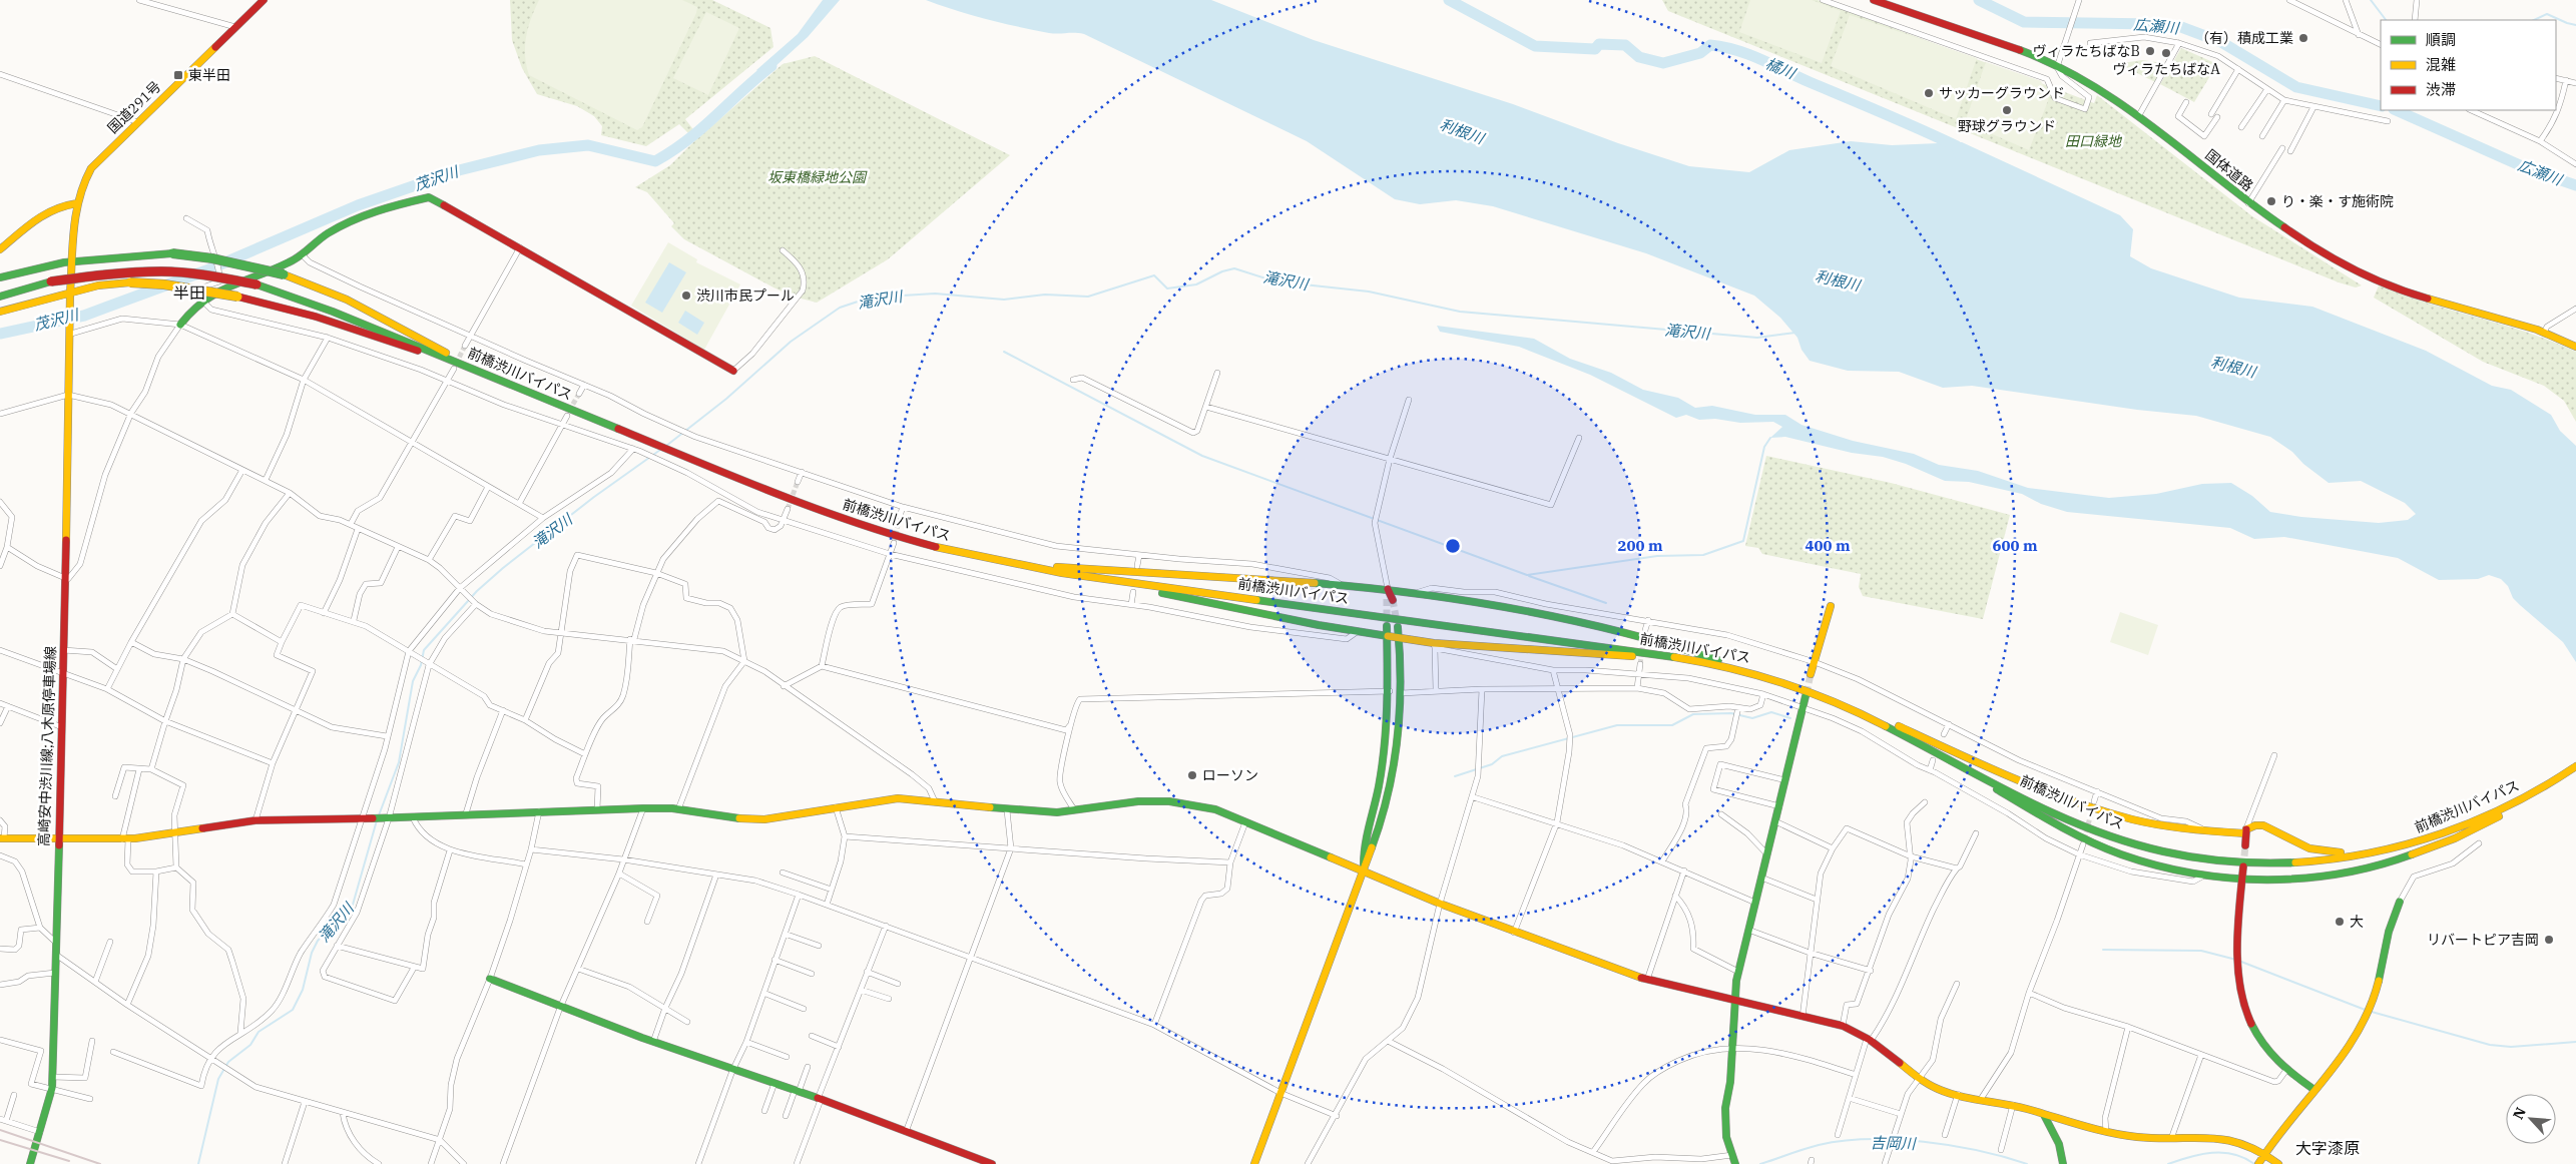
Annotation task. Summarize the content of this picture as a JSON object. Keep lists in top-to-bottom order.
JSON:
{
  "streets": {
    "main road": [
      "国道291号",
      "国体道路",
      "前橋渋川バイパス",
      "高崎安中渋川線;八木原停車場線"
    ]
  },
  "crossings": [
    ["国道291号", "高崎安中渋川線;八木原停車場線"]
  ],
  "districts": ["半田", "大字漆原"],
  "water": [
    "広瀬川",
    "橘川",
    "利根川",
    "茂沢川",
    "滝沢川",
    "吉岡川"
  ],
  "parks": ["田口緑地", "坂東橋緑地公園"],
  "places": {
    "other": [
      "（有）積成工業",
      "ヴィラたちばなB",
      "ヴィラたちばなA",
      "サッカーグラウンド",
      "野球グラウンド",
      "り・楽・す施術院",
      "渋川市民プール",
      "ローソン",
      "大",
      "リバートピア吉岡"
    ],
    "transit": ["東半田"]
  },
  "legend": ["順調", "混雑", "渋滞"],
  "north": "top left",
  "rings": ["200 m", "400 m", "600 m"]
}
